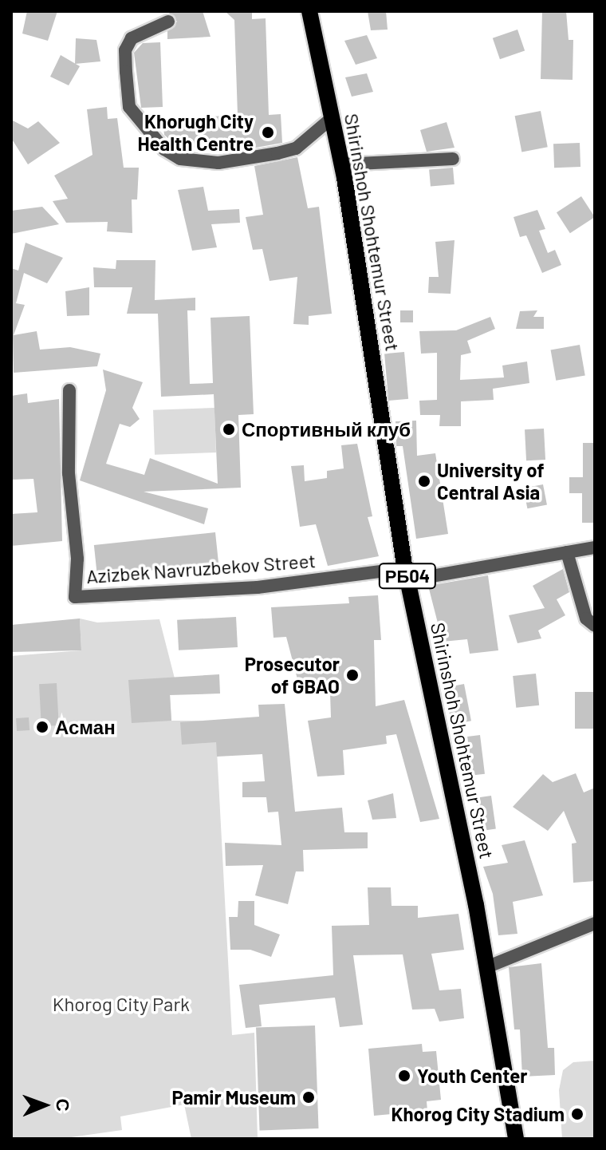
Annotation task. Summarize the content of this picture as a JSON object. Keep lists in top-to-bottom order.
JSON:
{
  "streets": {
    "main road": ["Shirinshoh Shohtemur Street", "РБ04"],
    "street": ["Azizbek Navruzbekov Street"]
  },
  "crossings": [
    ["Shirinshoh Shohtemur Street", "Azizbek Navruzbekov Street"]
  ],
  "parks": ["Khorog City Park"],
  "places": [
    "Khorugh City Health Centre",
    "Спортивный клуб",
    "University of Central Asia",
    "Prosecutor of GBAO",
    "Асман",
    "Youth Center",
    "Pamir Museum",
    "Khorog City Stadium"
  ],
  "north": "right"
}
